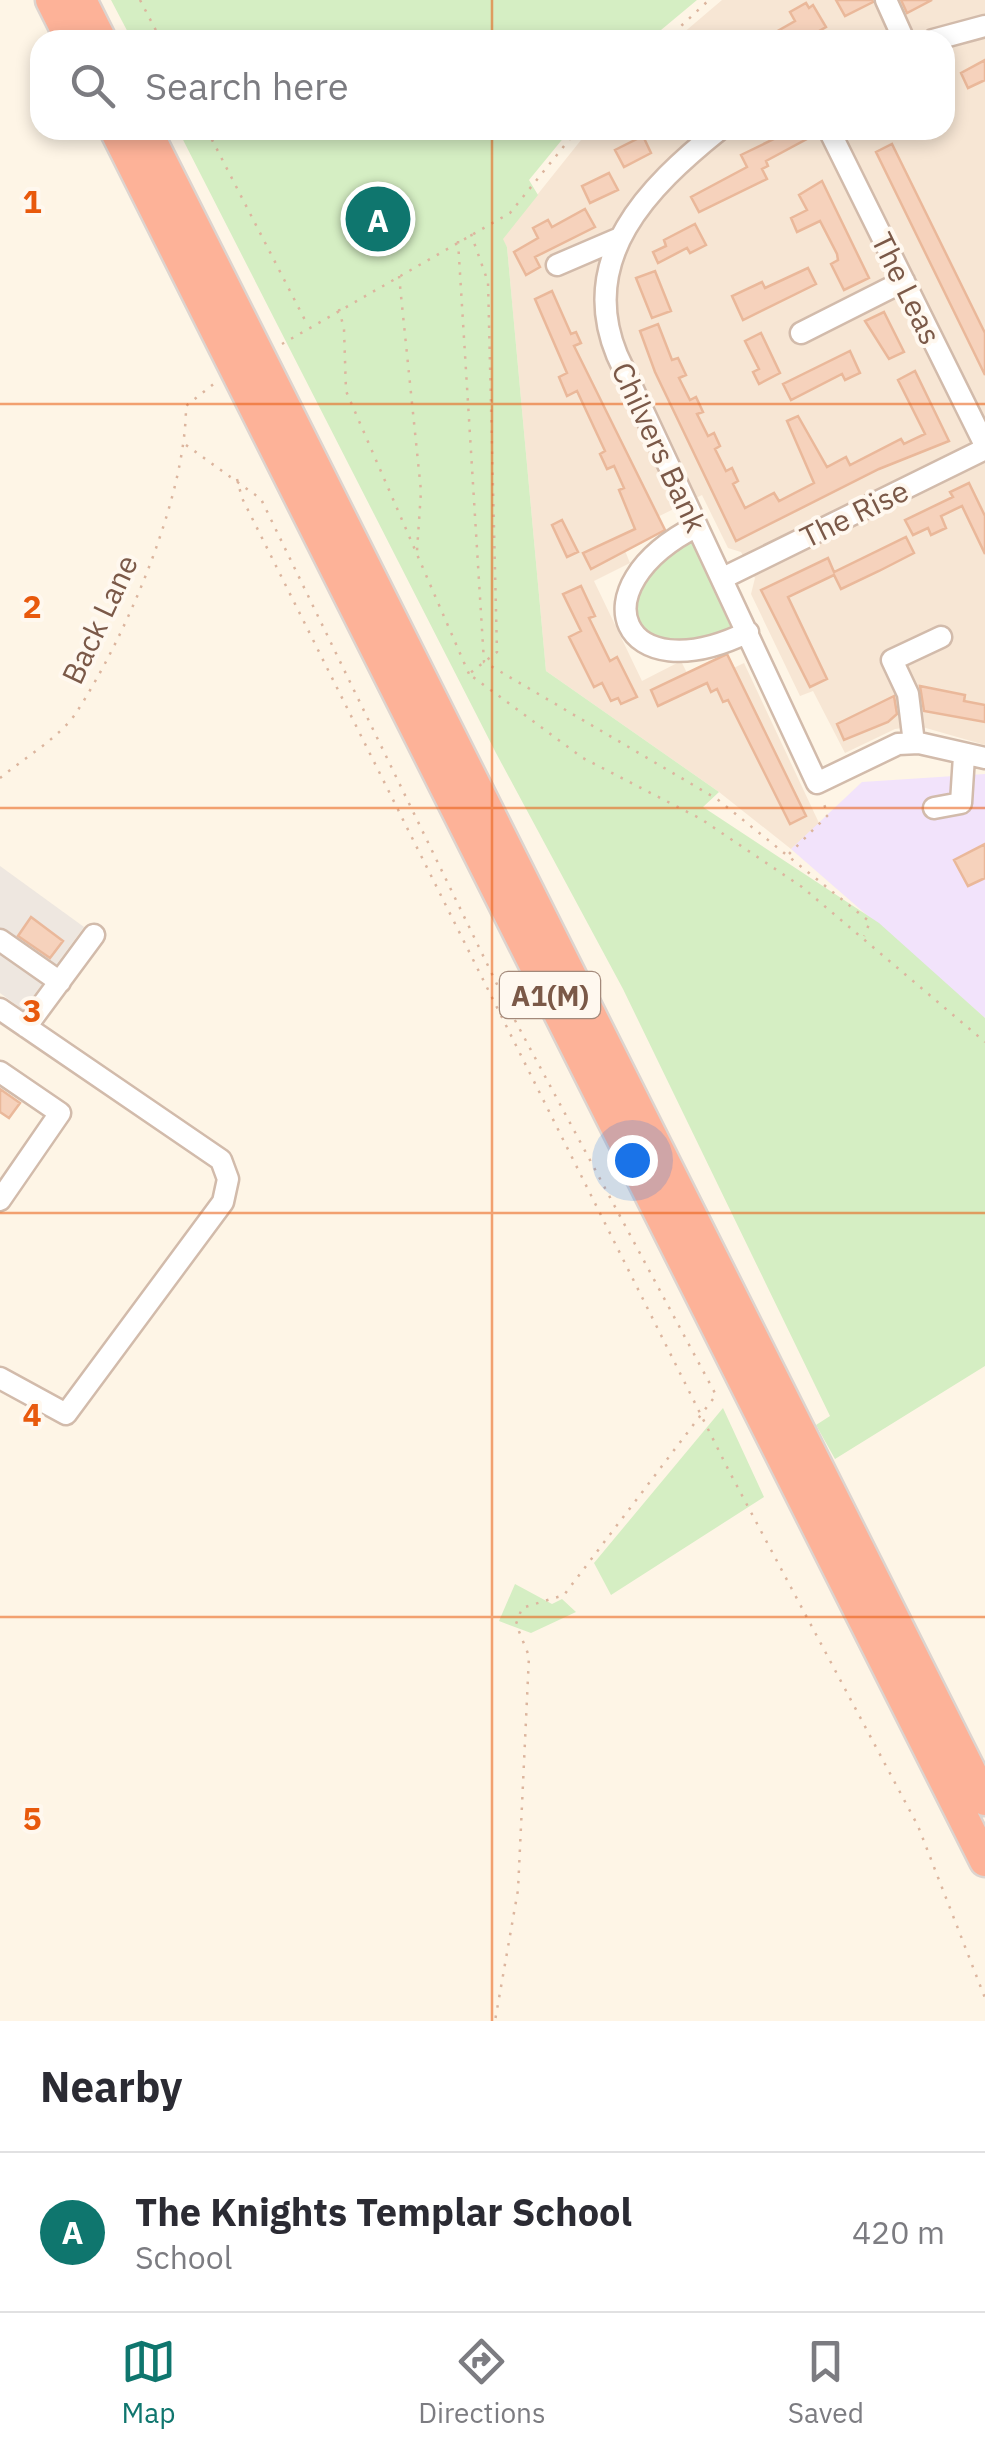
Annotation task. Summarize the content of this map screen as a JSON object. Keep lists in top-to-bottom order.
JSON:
{
  "streets": {
    "highway": ["A1(M)"],
    "street": ["The Leas", "Chilvers Bank", "The Rise"],
    "path": ["Back Lane"]
  },
  "crossings": [
    ["The Leas", "The Rise"],
    ["Chilvers Bank", "The Rise"]
  ],
  "page": {
    "search": "Search here",
    "pins": "A",
    "heading": "Nearby",
    "list": [
      {
        "mark": "A",
        "name": "The Knights Templar School",
        "note": "School",
        "value": "420 m"
      }
    ],
    "nav": ["Map", "Directions", "Saved"]
  },
  "grid": {
    "rows": [
      "1",
      "2",
      "3",
      "4",
      "5"
    ]
  }
}
